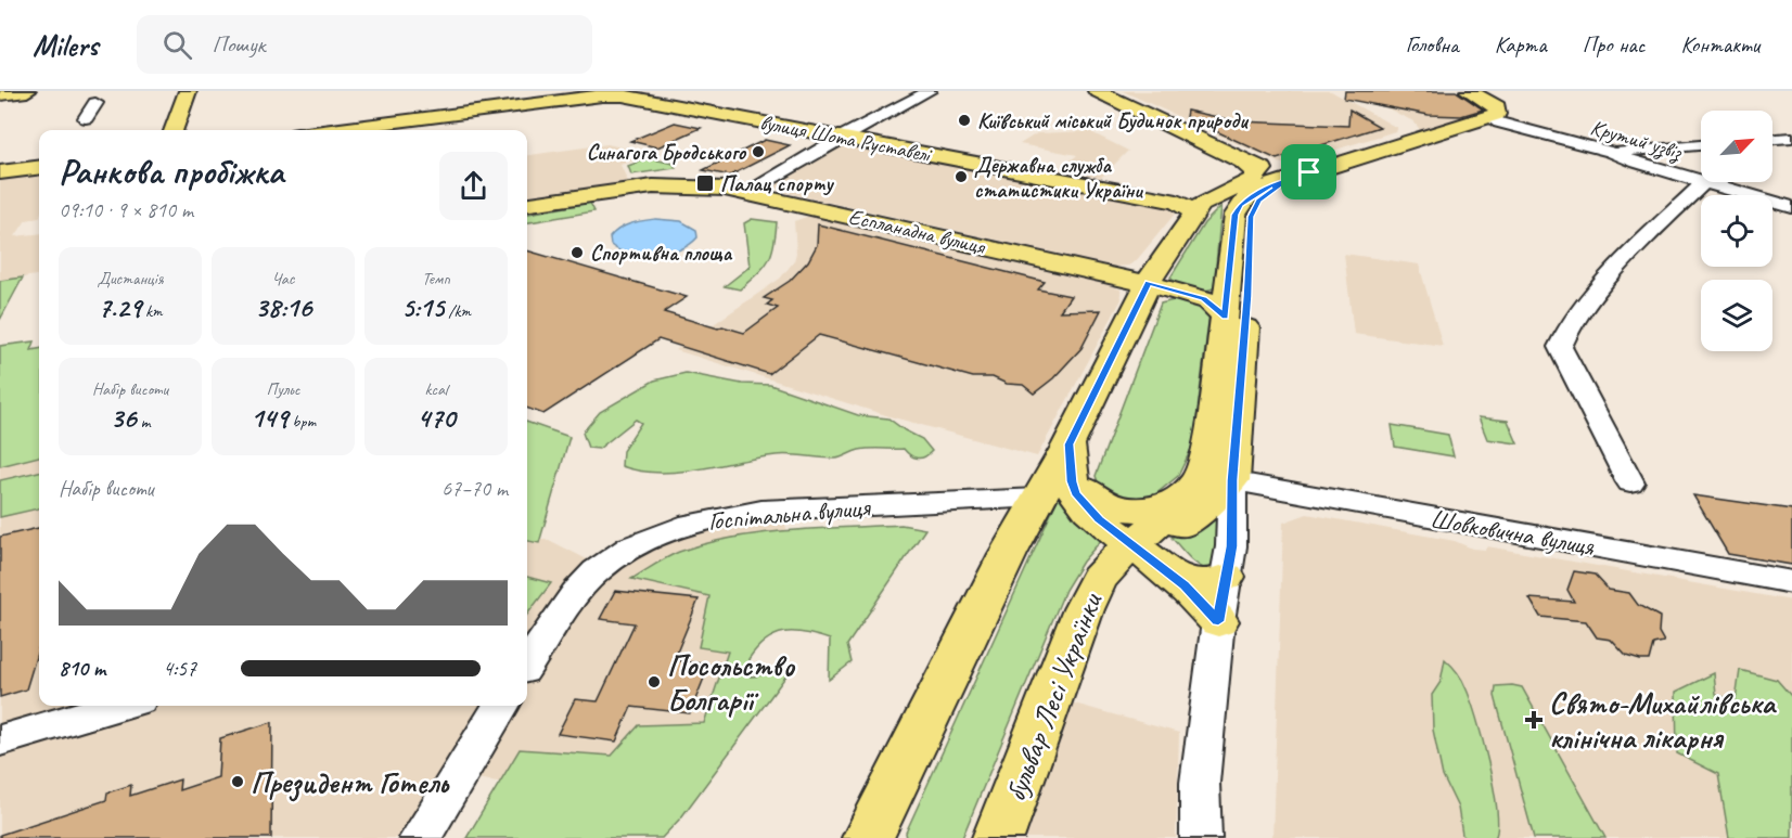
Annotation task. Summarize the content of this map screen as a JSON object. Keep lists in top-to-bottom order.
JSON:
{
  "streets": {
    "main road": ["вулиця Шота Руставелі", "Еспланадна вулиця", "бульвар Лесі Українки"],
    "street": ["Крутий узвіз", "Госпітальна вулиця", "Шовковична вулиця"]
  },
  "crossings": [
    ["Еспланадна вулиця", "бульвар Лесі Українки"]
  ],
  "places": {
    "other": [
      "Київський міський Будинок природи",
      "Синагога Бродського",
      "Державна служба статистики України",
      "Спортивна площа",
      "Посольство Болгарії",
      "Президент Готель"
    ],
    "transit": ["Палац спорту"],
    "health": ["Свято-Михайлівська клінічна лікарня"]
  },
  "north": "top right",
  "page": {
    "header": "Milers",
    "search": "Пошук",
    "nav": [
      "Головна",
      "Карта",
      "Про нас",
      "Контакти"
    ],
    "heading": ["Ранкова пробіжка", "09:10 · 9 × 810 m"],
    "stats": [
      ["Дистанція", "7.29 km"],
      ["Час", "38:16"],
      ["Темп", "5:15 /km"],
      ["Набір висоти", "36 m"],
      ["Пульс", "149 bpm"],
      ["kcal", "470"]
    ],
    "chart": ["Набір висоти", "67–70 m"],
    "list": [
      {
        "name": "810 m",
        "note": "4:57"
      }
    ]
  }
}
